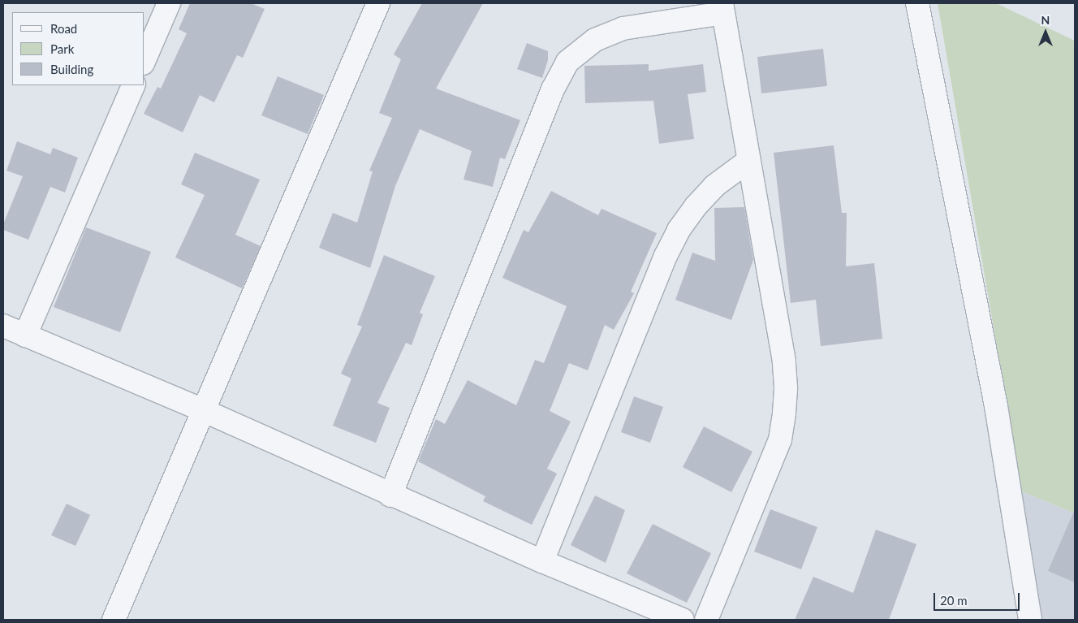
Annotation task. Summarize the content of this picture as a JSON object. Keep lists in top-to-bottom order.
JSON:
{
  "legend": ["Road", "Park", "Building"],
  "scale_bar": "20 m",
  "north": "top"
}
